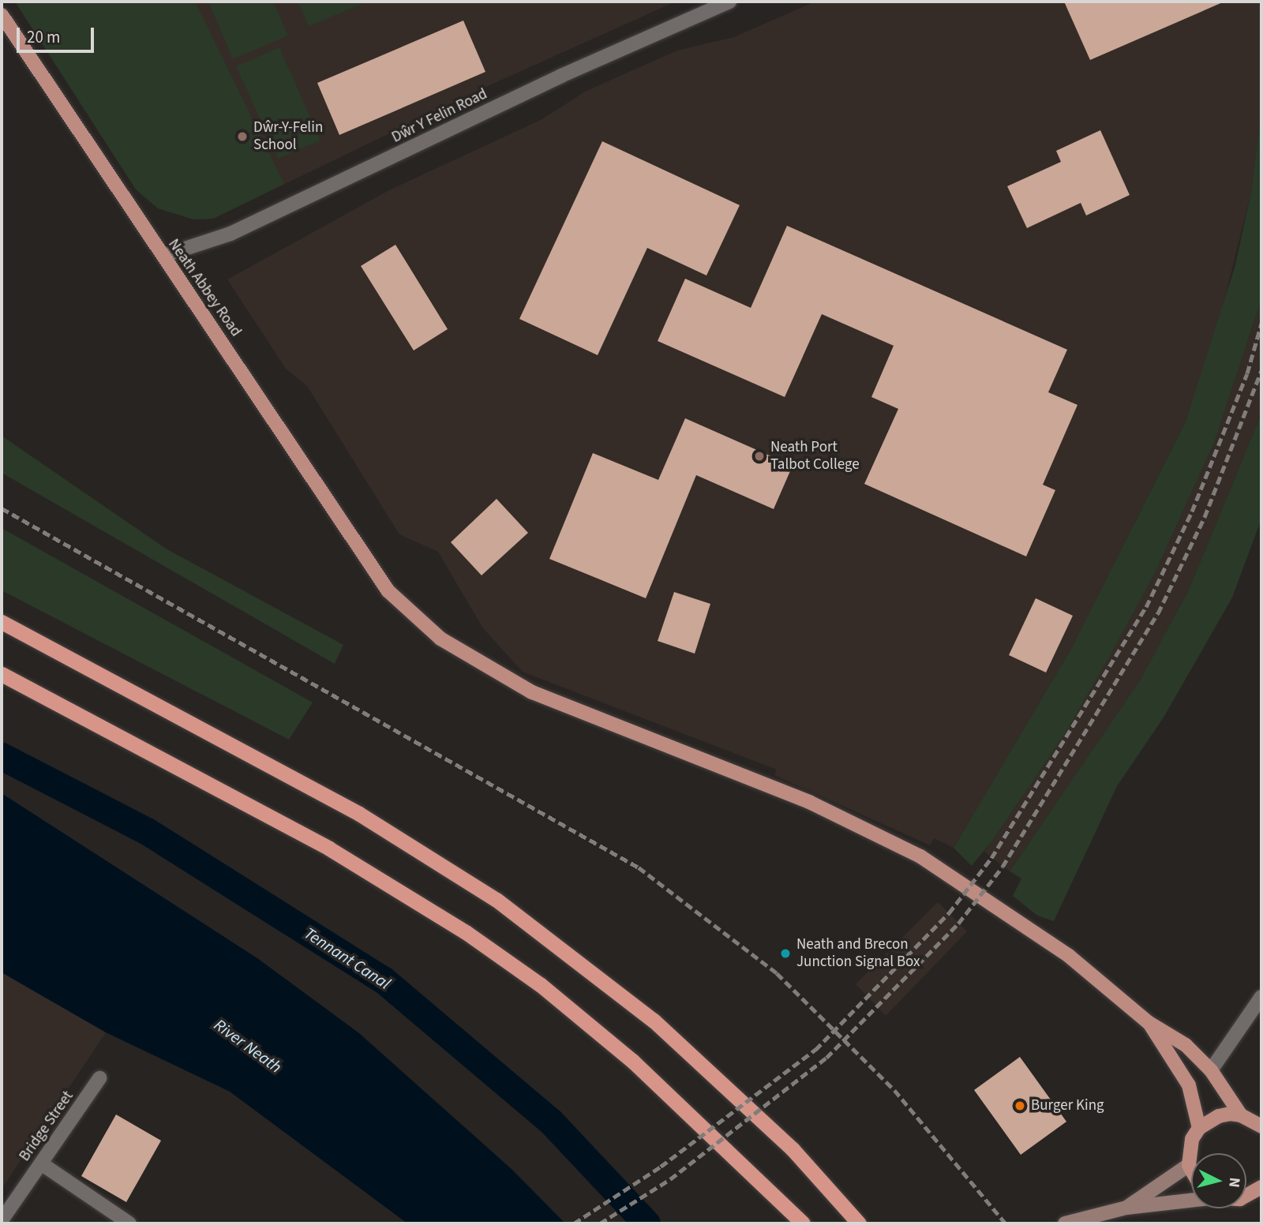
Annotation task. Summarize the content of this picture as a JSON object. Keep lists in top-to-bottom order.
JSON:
{
  "streets": {
    "main road": ["Neath Abbey Road"],
    "street": ["Dŵr Y Felin Road", "Bridge Street"]
  },
  "crossings": [
    ["Dŵr Y Felin Road", "Neath Abbey Road"]
  ],
  "water": ["Tennant Canal", "River Neath"],
  "places": [
    "Dŵr-Y-Felin School",
    "Neath Port Talbot College",
    "Neath and Brecon Junction Signal Box",
    "Burger King"
  ],
  "scale_bar": "20 m",
  "north": "right"
}
